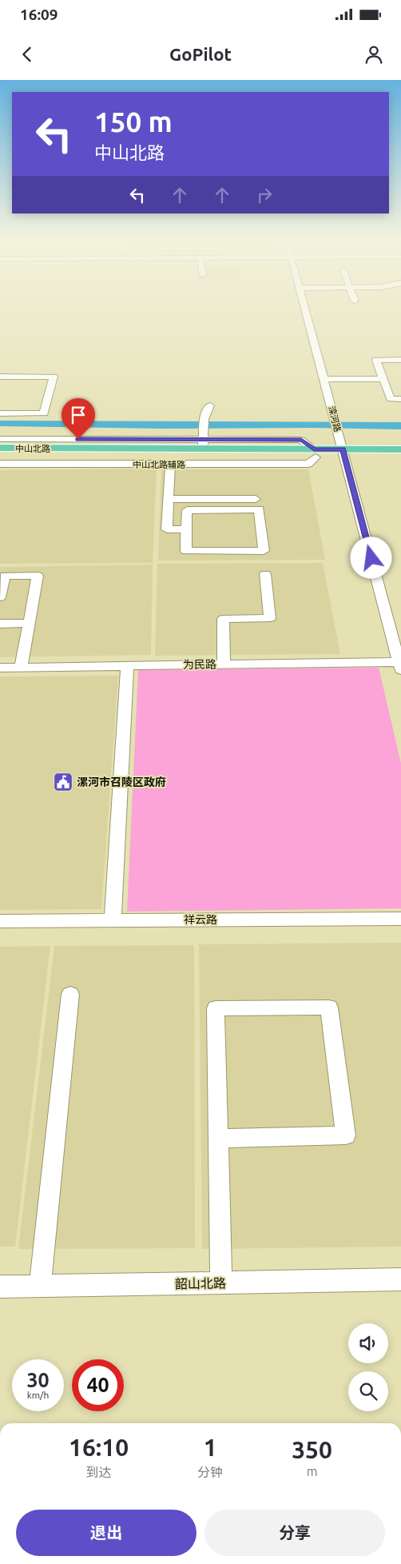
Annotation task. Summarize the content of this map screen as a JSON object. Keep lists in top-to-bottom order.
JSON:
{
  "streets": {
    "main road": ["中山北路"],
    "street": [
      "滦河路",
      "中山北路辅路",
      "为民路",
      "祥云路",
      "韶山北路"
    ]
  },
  "crossings": [
    ["滦河路", "中山北路"],
    ["滦河路", "为民路"],
    ["中山北路", "中山北路辅路"]
  ],
  "places": {
    "public building": ["漯河市召陵区政府"]
  },
  "page": {
    "status": "16:09",
    "header": "GoPilot",
    "turn": ["150 m", "中山北路"],
    "speed": "30 km/h",
    "limit": "40",
    "eta": [
      "16:10",
      "到达",
      "1",
      "分钟",
      "350",
      "m"
    ],
    "buttons": ["退出", "分享"]
  }
}
